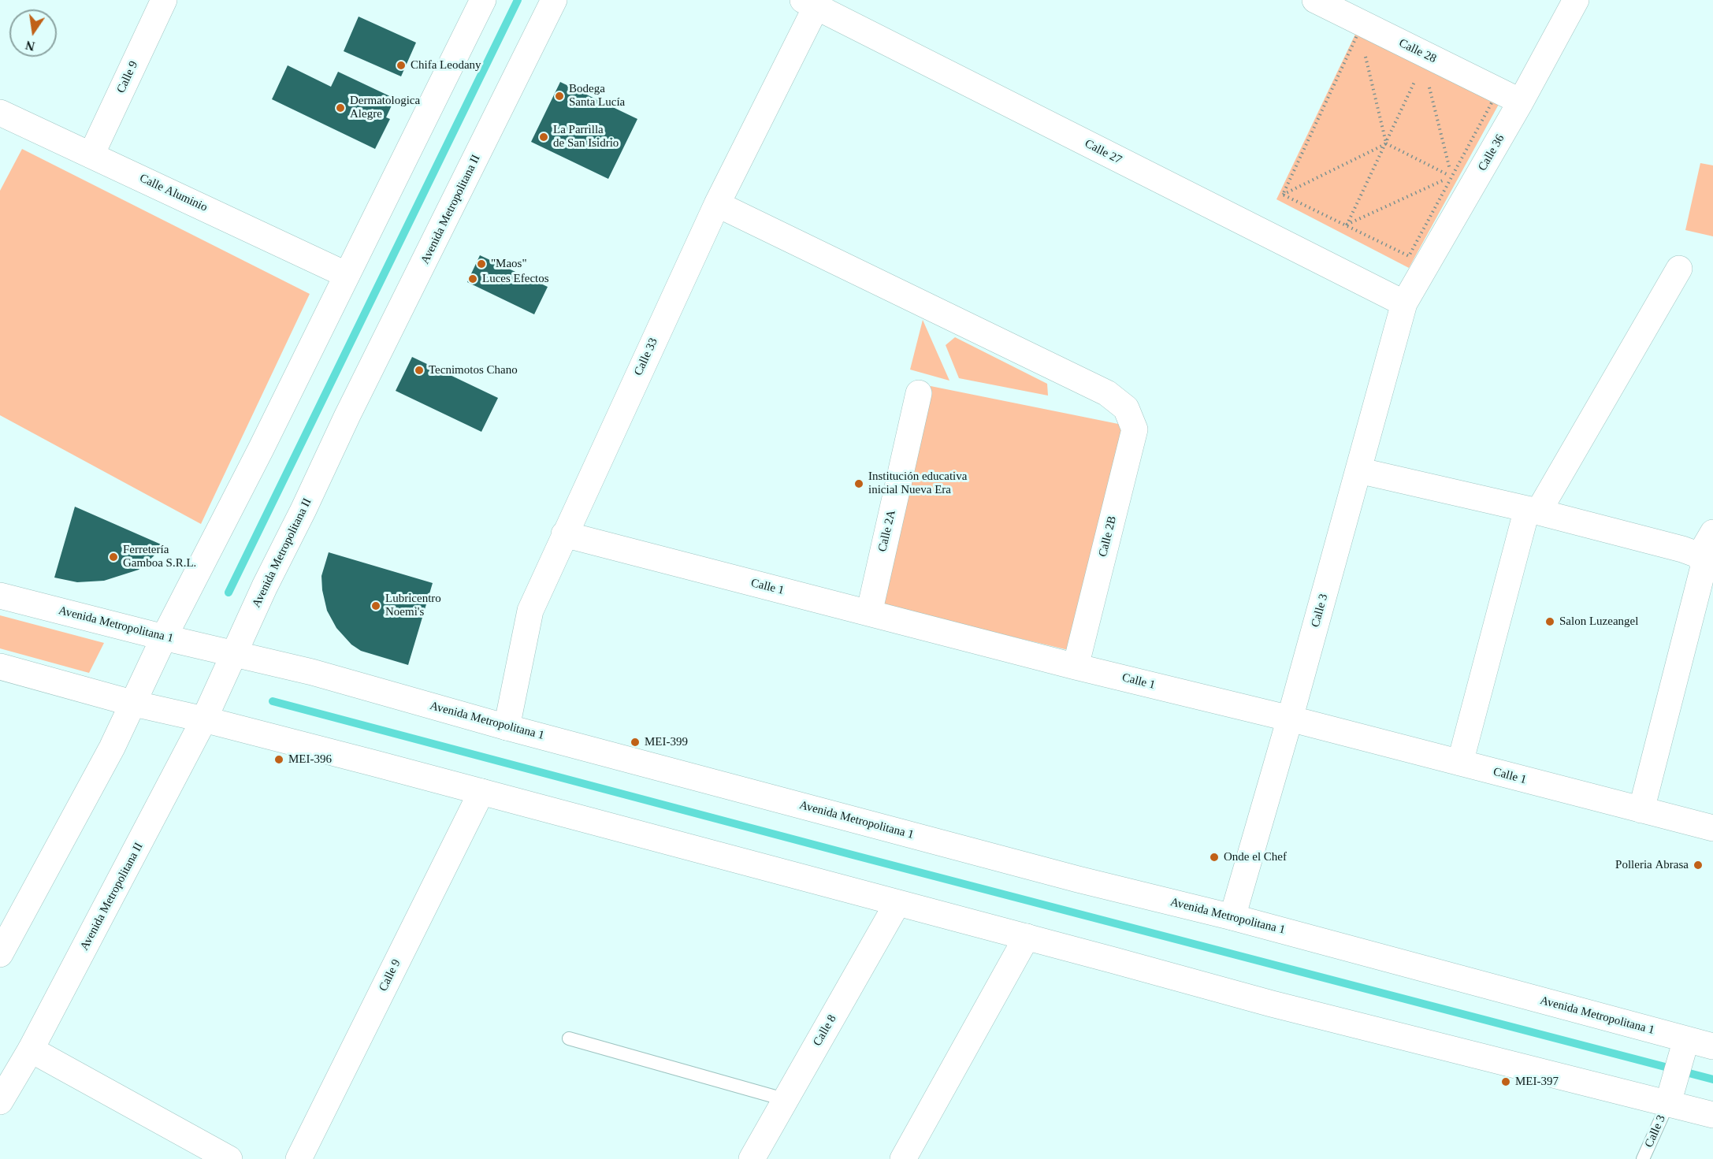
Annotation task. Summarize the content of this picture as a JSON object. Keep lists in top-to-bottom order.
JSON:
{
  "streets": {
    "street": [
      "Calle 28",
      "Calle 9",
      "Calle 27",
      "Calle 36",
      "Calle Aluminio",
      "Avenida Metropolitana II",
      "Calle 33",
      "Calle 2A",
      "Calle 2B",
      "Calle 1",
      "Calle 3",
      "Avenida Metropolitana 1",
      "Calle 8"
    ]
  },
  "crossings": [
    ["Calle 28", "Calle 36"],
    ["Calle 9", "Calle Aluminio"],
    ["Calle 27", "Calle 36"],
    ["Calle 27", "Calle 33"],
    ["Calle 27", "Calle 3"],
    ["Calle 36", "Calle 3"],
    ["Avenida Metropolitana II", "Avenida Metropolitana 1"],
    ["Calle 33", "Calle 2B"],
    ["Calle 33", "Calle 1"],
    ["Calle 33", "Avenida Metropolitana 1"],
    ["Calle 2A", "Calle 1"],
    ["Calle 2B", "Calle 1"],
    ["Calle 1", "Calle 3"],
    ["Calle 3", "Avenida Metropolitana 1"]
  ],
  "places": [
    "Chifa Leodany",
    "Bodega Santa Lucía",
    "Dermatologica Alegre",
    "La Parrilla de San Isidrio",
    "\"Maos\"",
    "Luces Efectos",
    "Tecnimotos Chano",
    "Institución educativa inicial Nueva Era",
    "Ferretería Gamboa S.R.L.",
    "Lubricentro Noemi's",
    "Salon Luzeangel",
    "MEI-399",
    "MEI-396",
    "Onde el Chef",
    "Polleria Abrasa",
    "MEI-397"
  ],
  "north": "bottom"
}
